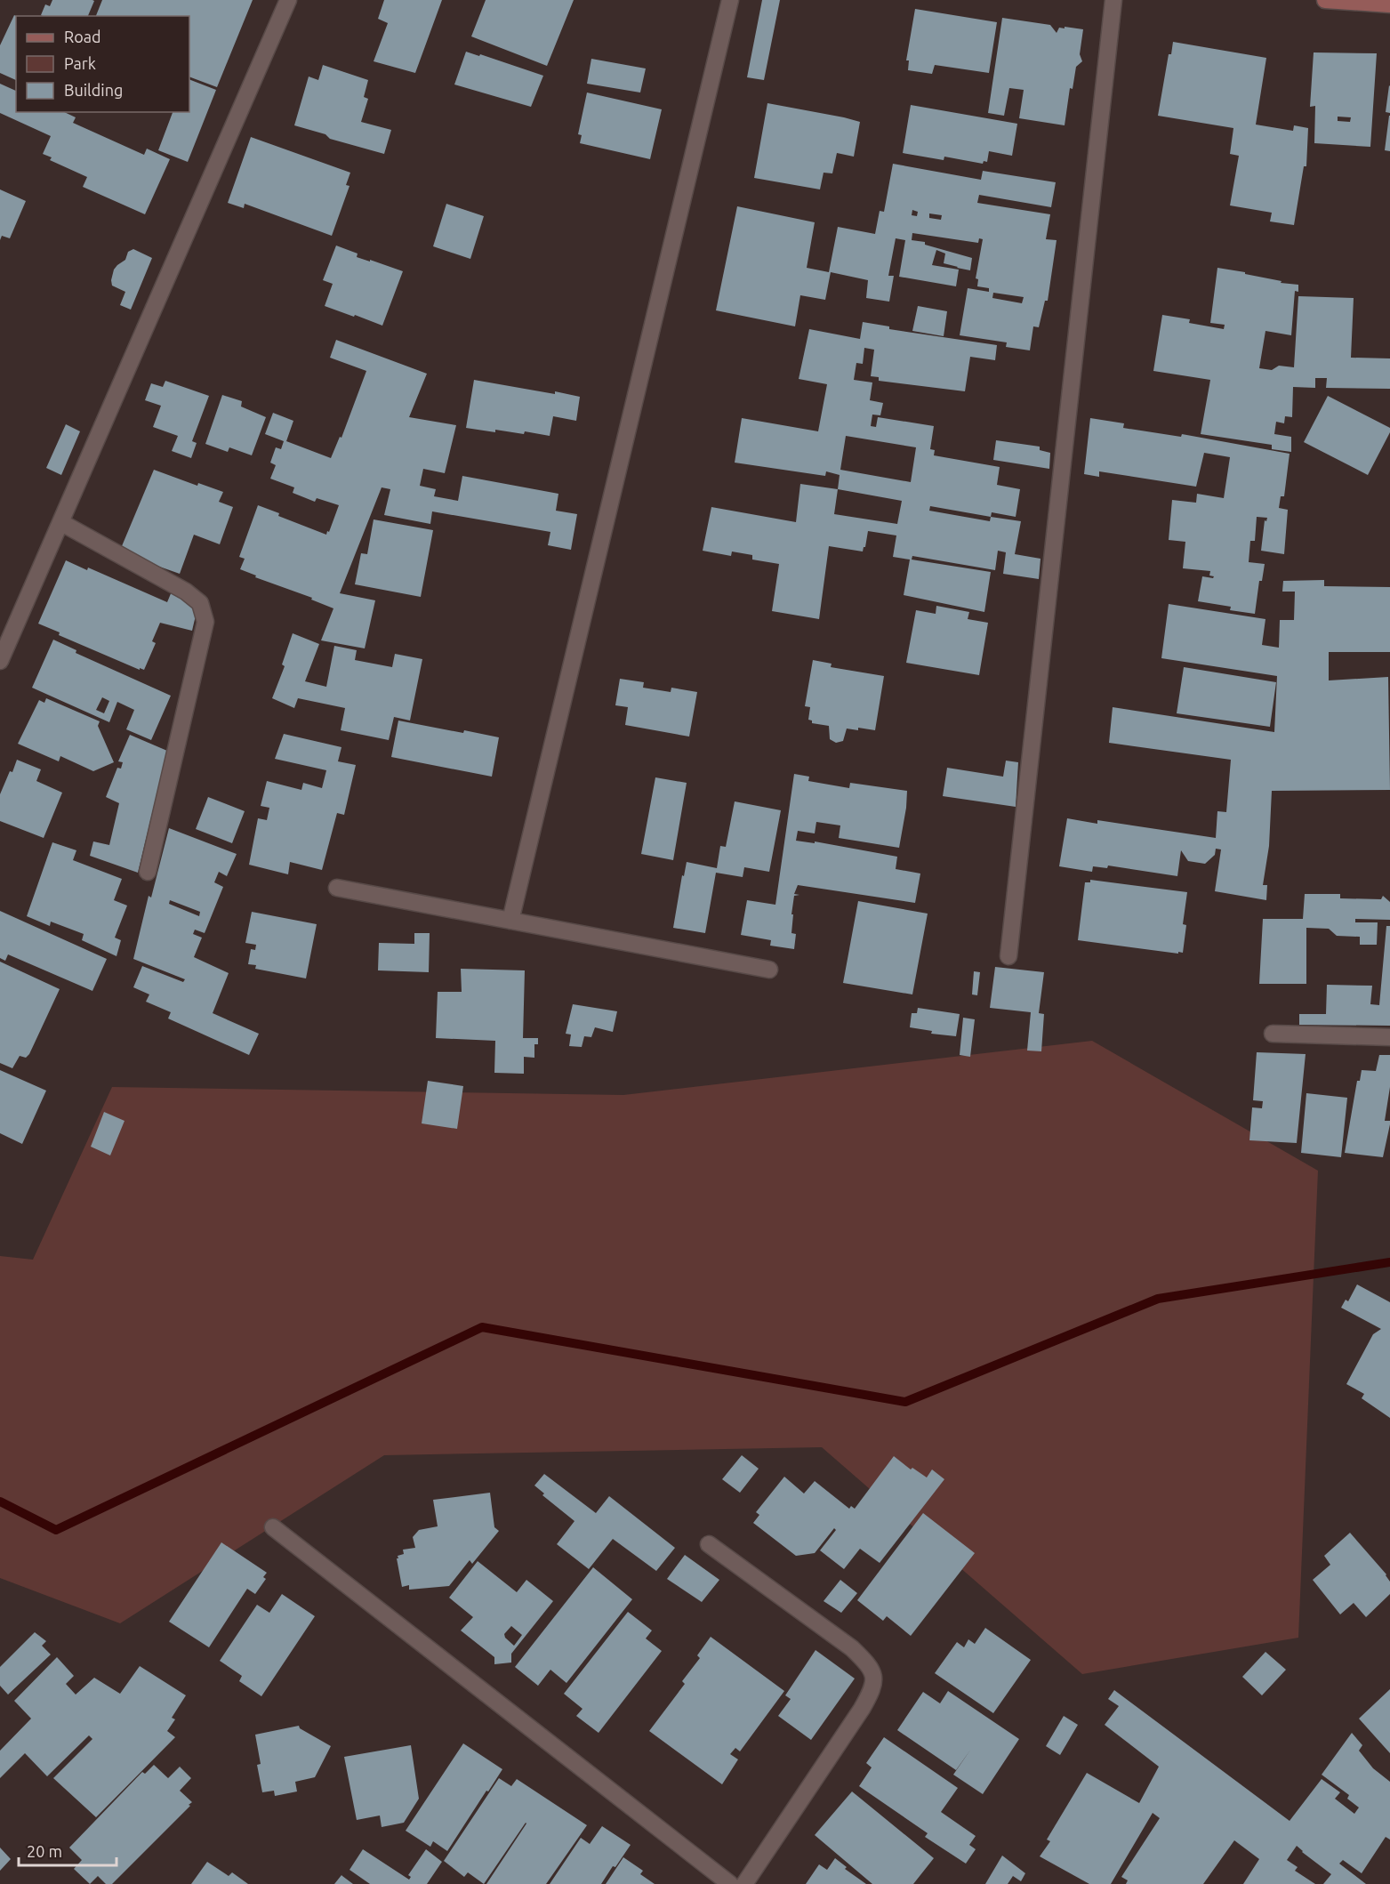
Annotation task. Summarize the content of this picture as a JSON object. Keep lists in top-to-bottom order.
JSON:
{
  "legend": ["Road", "Park", "Building"],
  "scale_bar": "20 m"
}
